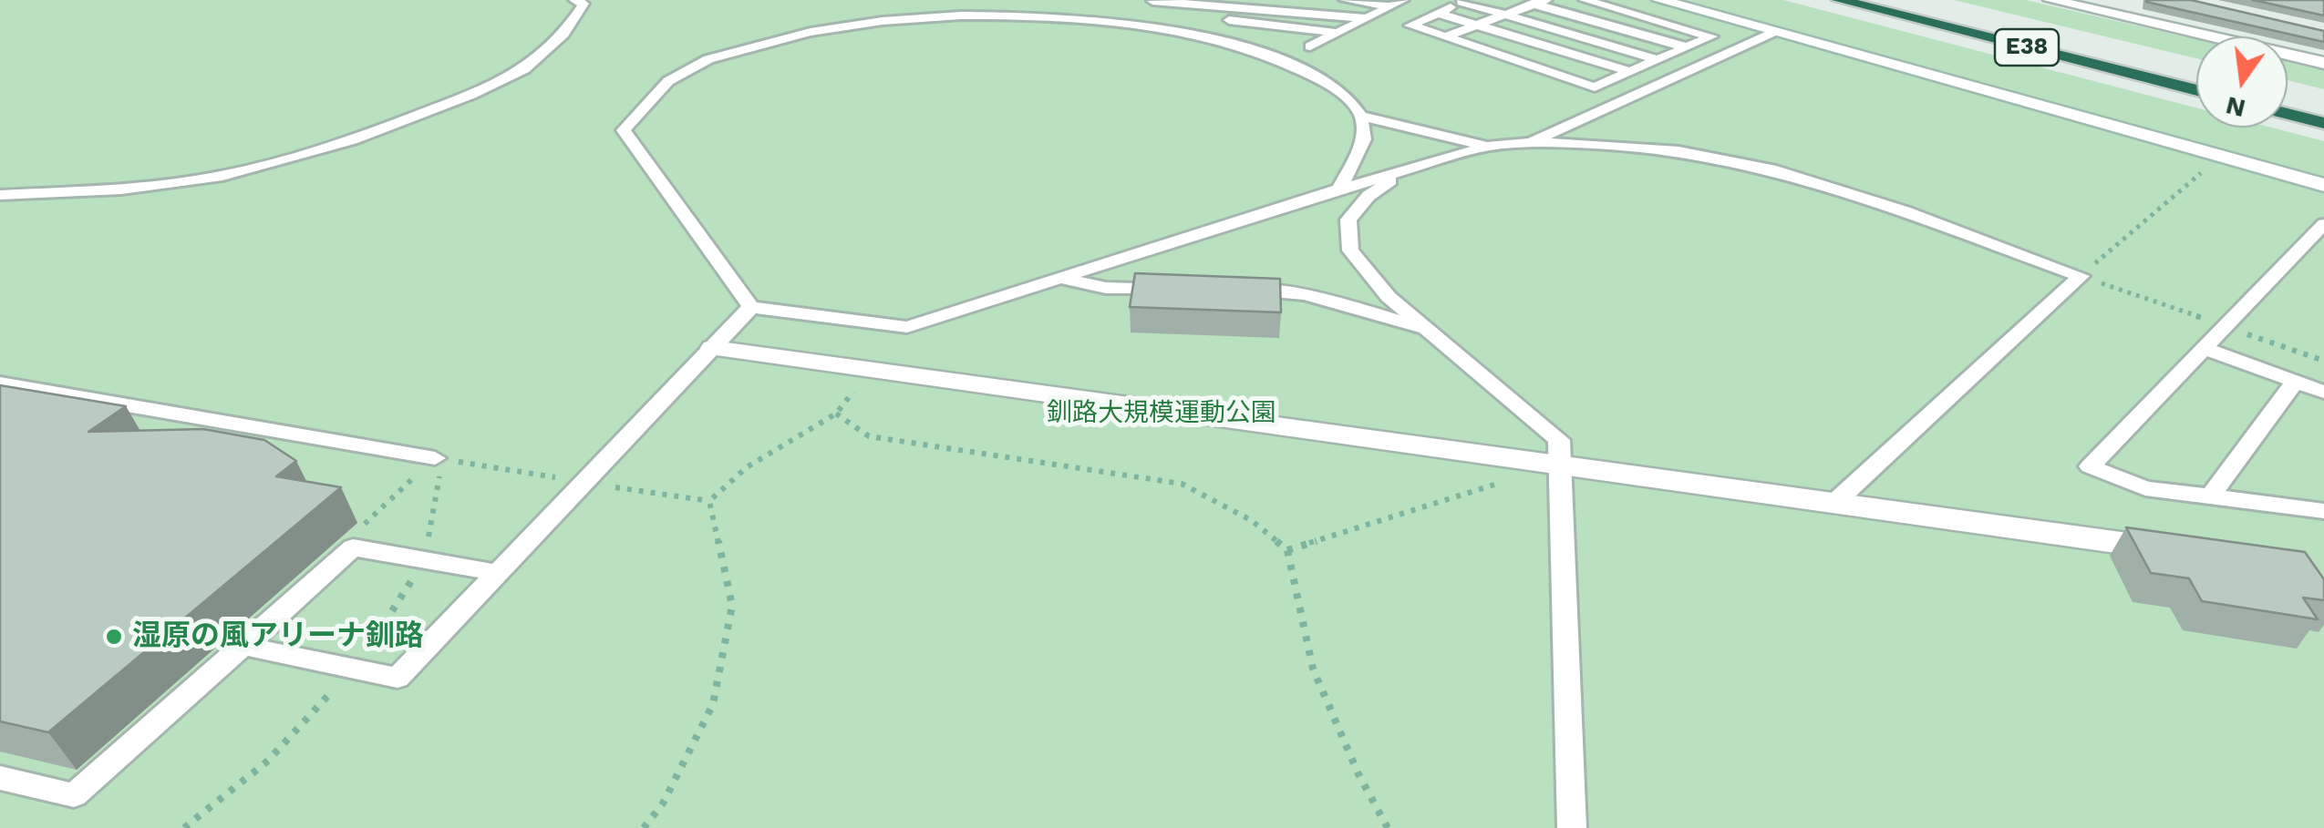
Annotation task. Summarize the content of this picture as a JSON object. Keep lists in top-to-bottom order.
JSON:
{
  "streets": {
    "highway": ["E38"]
  },
  "parks": ["釧路大規模運動公園"],
  "places": ["湿原の風アリーナ釧路"],
  "north": "bottom"
}
